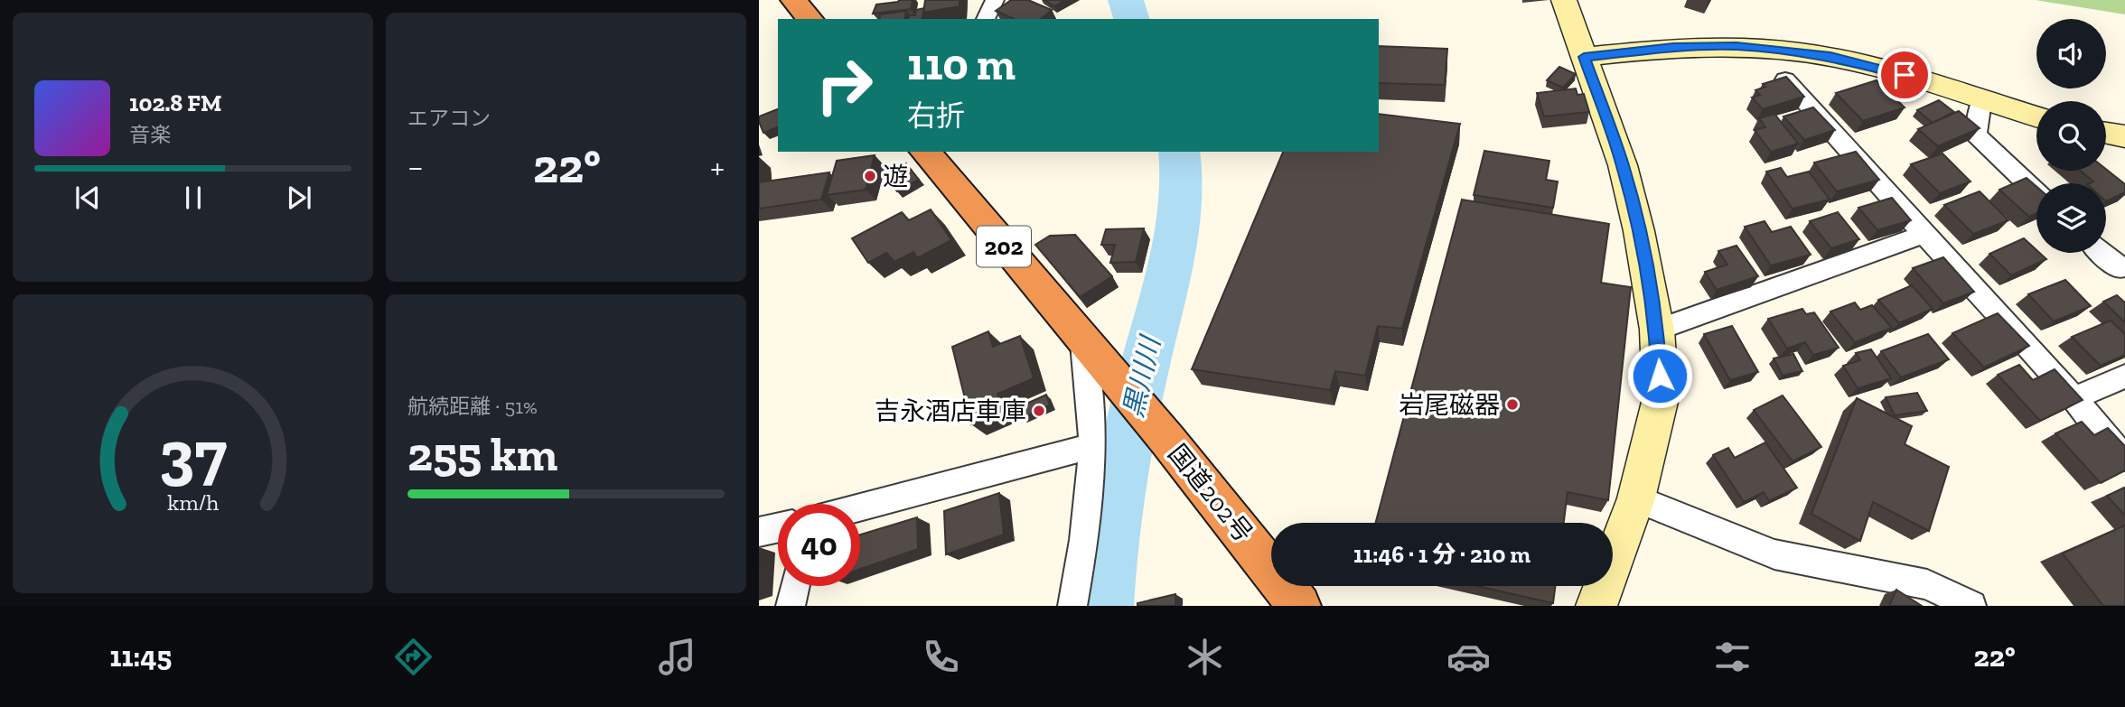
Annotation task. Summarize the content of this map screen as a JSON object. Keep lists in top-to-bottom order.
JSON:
{
  "streets": {
    "highway": ["202", "国道202号"]
  },
  "water": ["黒川川"],
  "places": ["遊", "岩尾磁器", "吉永酒店車庫"],
  "page": {
    "tile": [
      "エアコン",
      ["航続距離 · 51%", "255 km"]
    ],
    "turn": ["110 m", "右折"],
    "song": ["102.8 FM", "音楽"],
    "heat": ["−", "22°", "+"],
    "limit": "40",
    "trip": "11:46 · 1 分 · 210 m",
    "tabs": ["11:45", "22°"],
    "gauge": ["37", "km/h"]
  }
}
